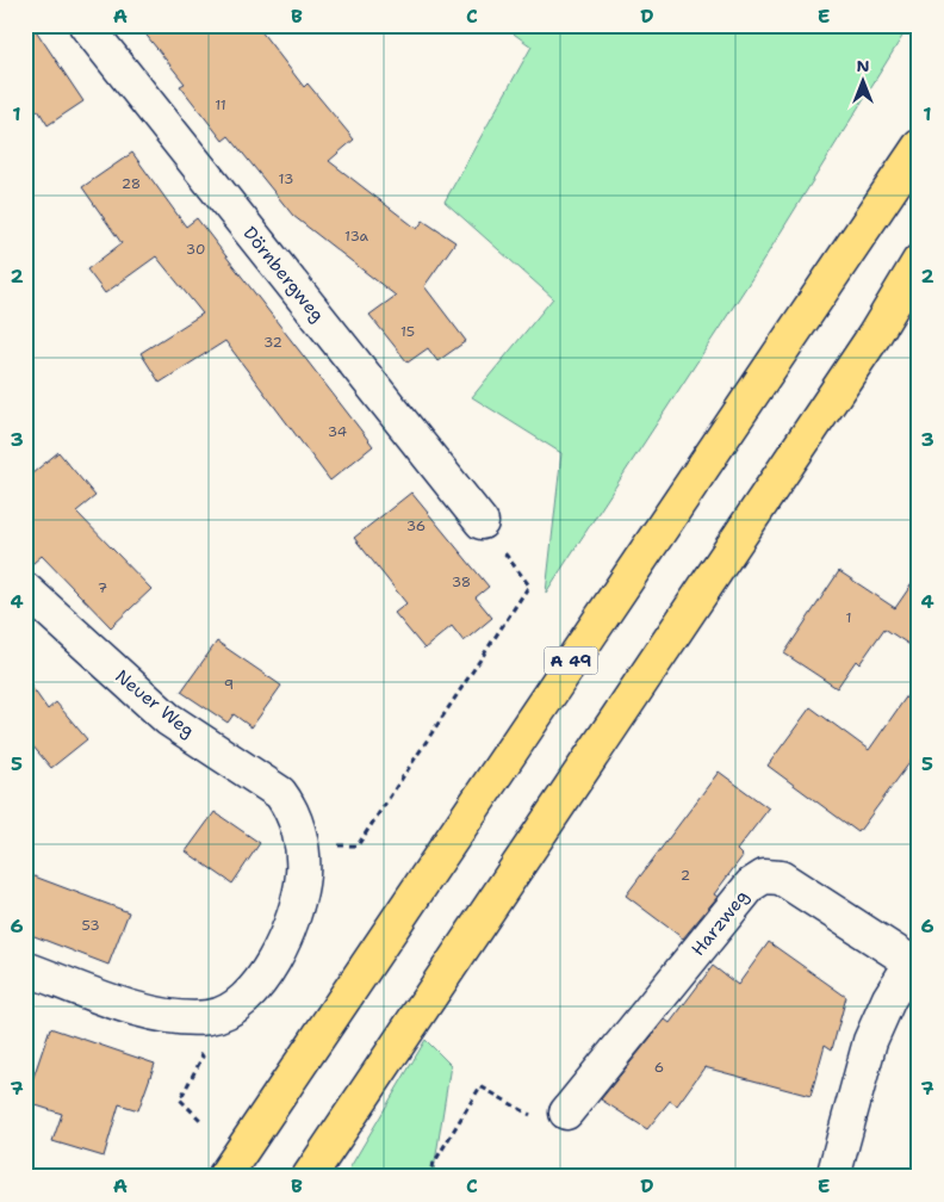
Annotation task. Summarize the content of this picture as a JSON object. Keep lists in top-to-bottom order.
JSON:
{
  "streets": {
    "highway": ["A 49"],
    "street": ["Dörnbergweg", "Neuer Weg", "Harzweg"]
  },
  "house_numbers": [
    "11",
    "13",
    "28",
    "13a",
    "30",
    "15",
    "32",
    "34",
    "36",
    "38",
    "7",
    "1",
    "9",
    "2",
    "53",
    "6"
  ],
  "north": "top",
  "grid": {
    "columns": [
      "A",
      "B",
      "C",
      "D",
      "E"
    ],
    "rows": [
      "1",
      "2",
      "3",
      "4",
      "5",
      "6",
      "7"
    ]
  }
}
